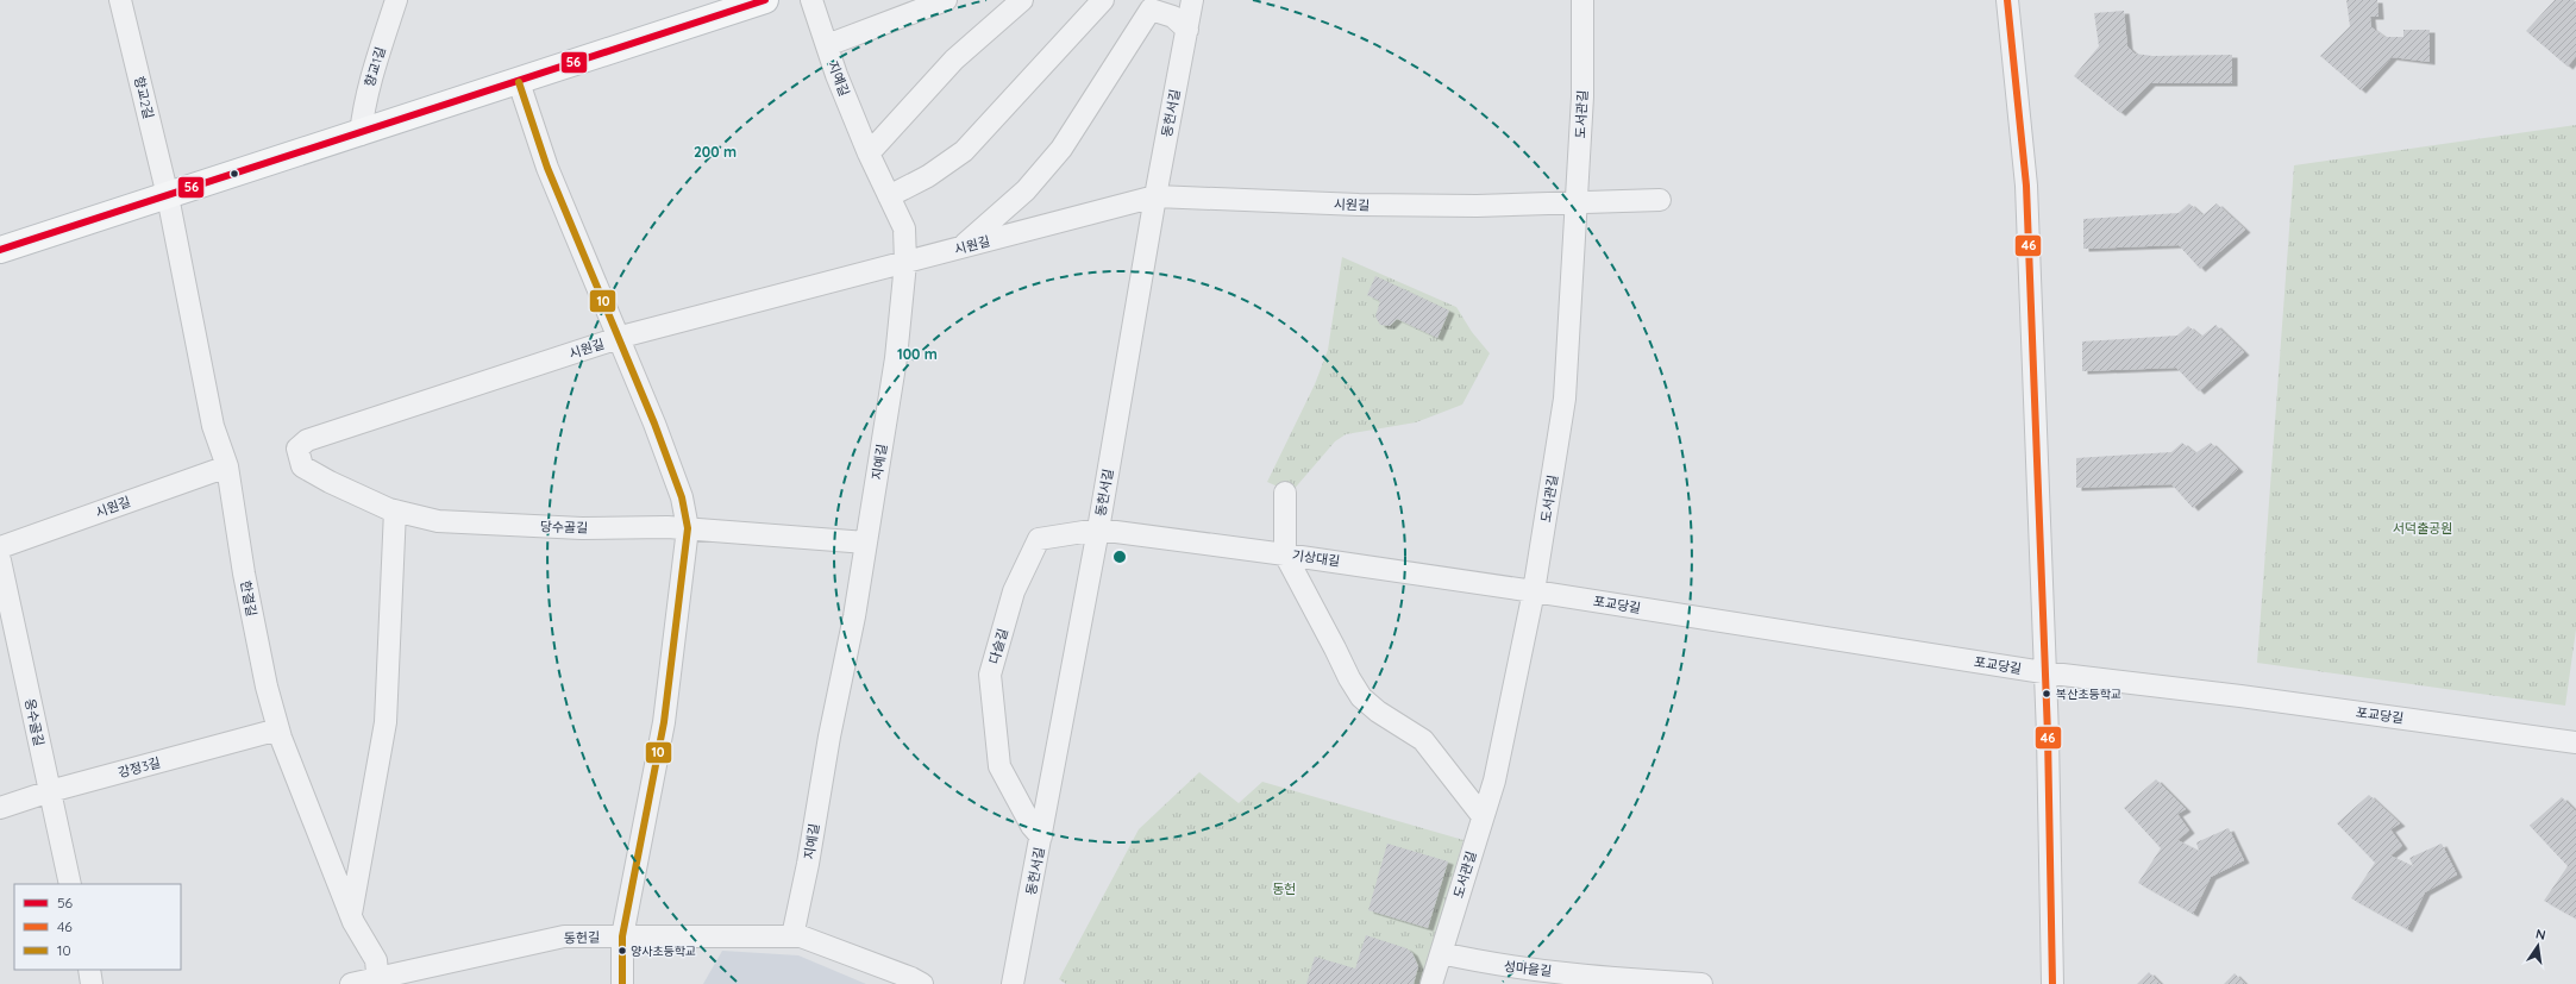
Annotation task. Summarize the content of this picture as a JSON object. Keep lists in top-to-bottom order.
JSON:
{
  "streets": {
    "street": [
      "향교1길",
      "지예길",
      "향교2길",
      "동헌서길",
      "도서관길",
      "시원길",
      "당수골길",
      "기상대길",
      "한결길",
      "포교당길",
      "다슬길",
      "옹수골길",
      "강정3길",
      "동헌길",
      "성마을길"
    ]
  },
  "crossings": [
    ["지예길", "시원길"],
    ["지예길", "당수골길"],
    ["지예길", "동헌길"],
    ["향교2길", "한결길"],
    ["동헌서길", "시원길"],
    ["동헌서길", "기상대길"],
    ["동헌서길", "다슬길"],
    ["도서관길", "시원길"],
    ["도서관길", "기상대길"],
    ["도서관길", "포교당길"],
    ["도서관길", "성마을길"],
    ["시원길", "당수골길"],
    ["시원길", "한결길"],
    ["기상대길", "포교당길"],
    ["기상대길", "다슬길"],
    ["한결길", "강정3길"],
    ["한결길", "동헌길"],
    ["옹수골길", "강정3길"]
  ],
  "parks": ["서덕출공원", "동헌"],
  "places": ["복산초등학교", "양사초등학교"],
  "lines": ["transit line 56", "transit line 46", "transit line 10"],
  "legend": ["56", "46", "10"],
  "north": "top",
  "rings": ["200 m", "100 m"]
}
